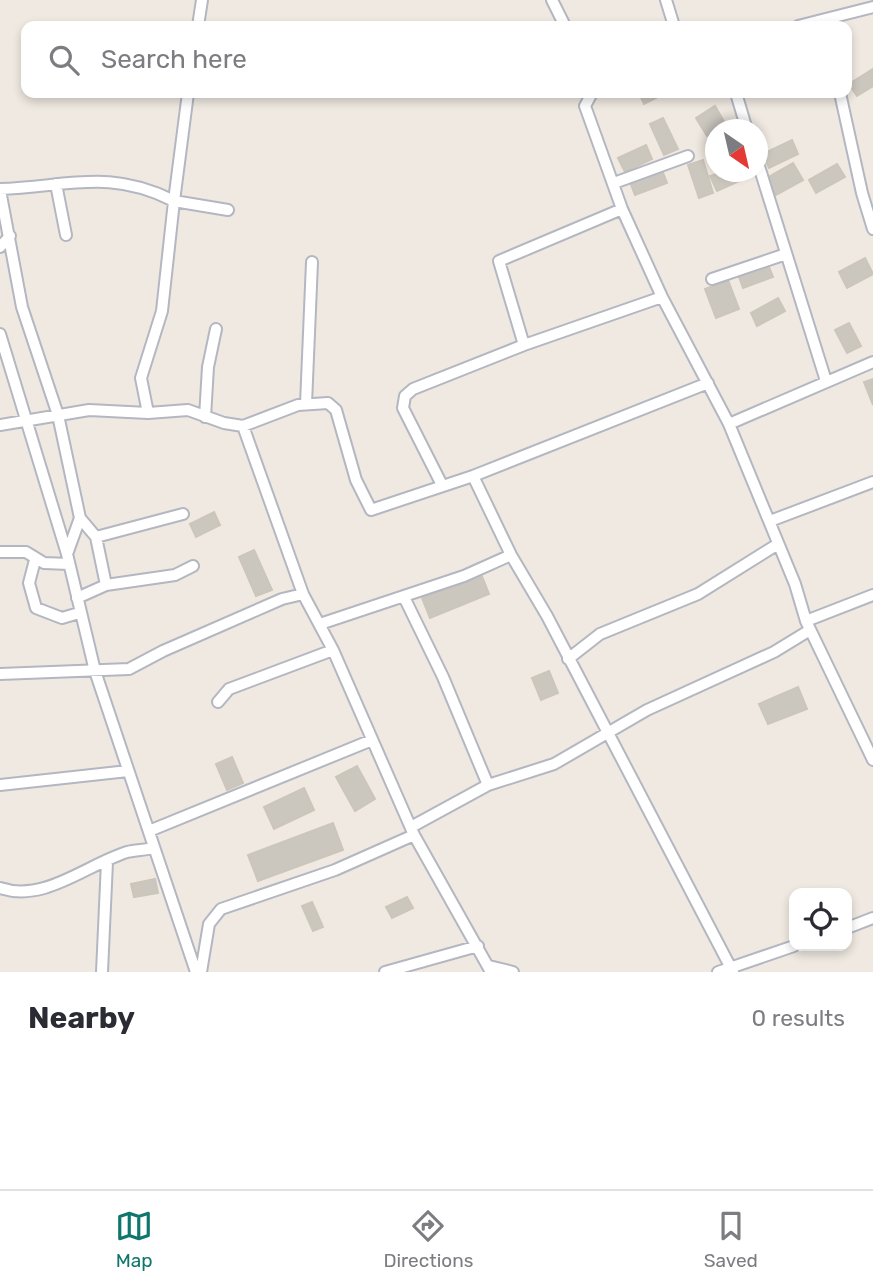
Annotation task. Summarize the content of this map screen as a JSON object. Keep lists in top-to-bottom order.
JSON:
{
  "north": "bottom right",
  "page": {
    "search": "Search here",
    "heading": ["Nearby", "0 results"],
    "nav": ["Map", "Directions", "Saved"]
  }
}
